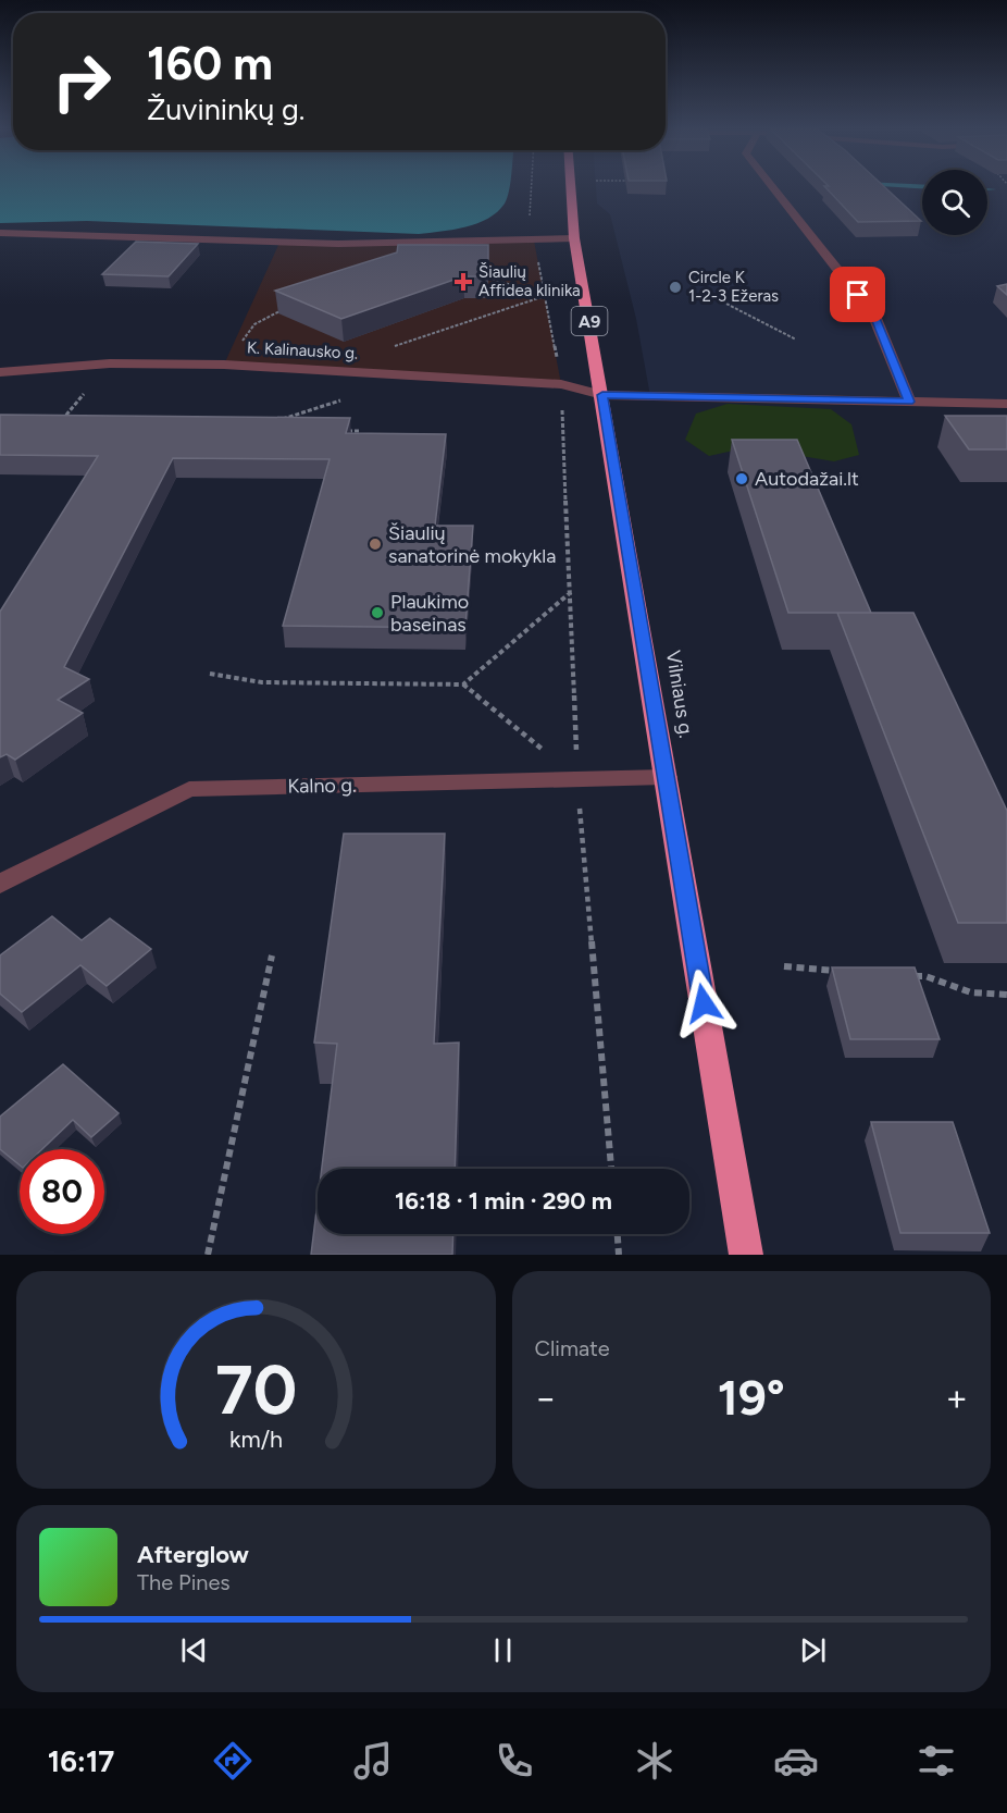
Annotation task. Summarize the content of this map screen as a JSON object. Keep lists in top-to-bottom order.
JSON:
{
  "streets": {
    "highway": ["A9", "Vilniaus g."],
    "street": ["K. Kalinausko g.", "Kalno g."]
  },
  "crossings": [
    ["K. Kalinausko g.", "Vilniaus g."],
    ["Vilniaus g.", "Kalno g."]
  ],
  "places": {
    "health": ["Šiaulių Affidea klinika"],
    "other": [
      "Circle K 1-2-3 Ežeras",
      "Autodažai.lt",
      "Šiaulių sanatorinė mokykla",
      "Plaukimo baseinas"
    ]
  },
  "page": {
    "turn": ["160 m", "Žuvininkų g."],
    "limit": "80",
    "trip": "16:18 · 1 min · 290 m",
    "tile": "Climate",
    "heat": ["−", "19°", "+"],
    "song": ["Afterglow", "The Pines"],
    "tabs": "16:17",
    "gauge": ["70", "km/h"]
  }
}
